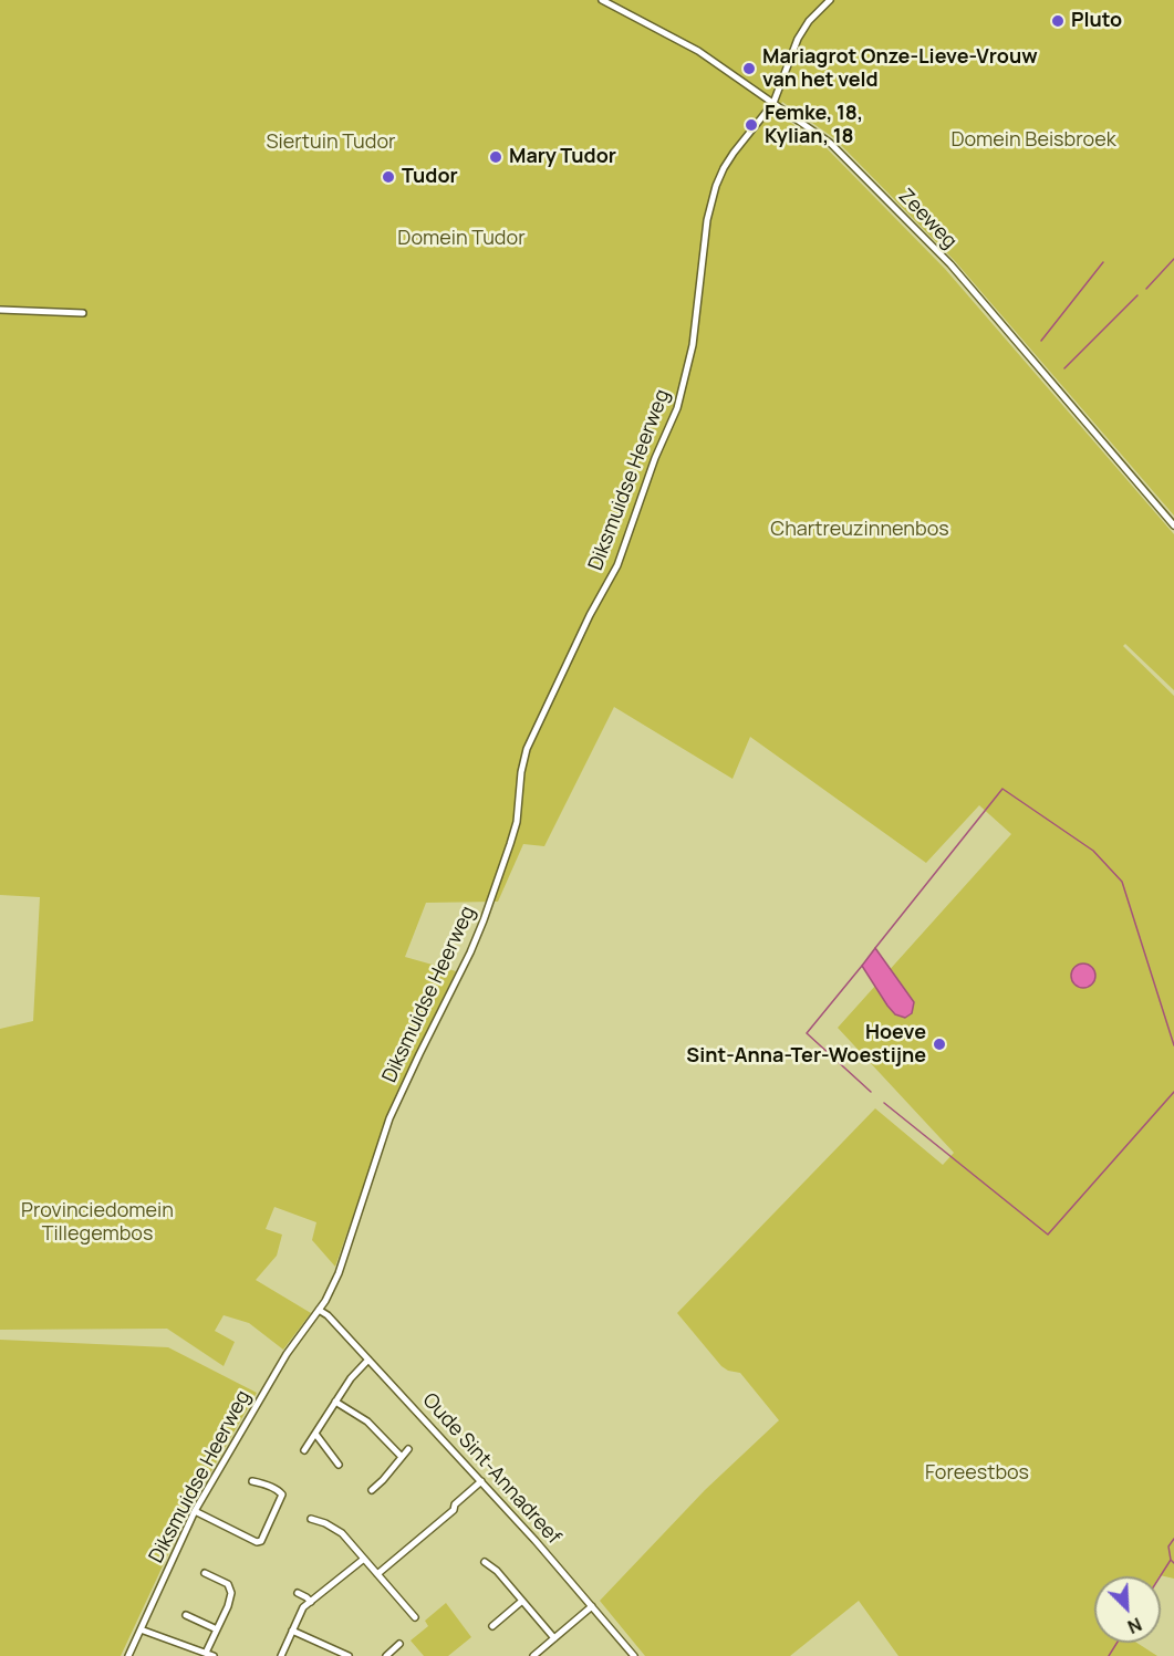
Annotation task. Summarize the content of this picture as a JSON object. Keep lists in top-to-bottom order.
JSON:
{
  "streets": {
    "street": ["Zeeweg", "Diksmuidse Heerweg", "Oude Sint-Annadreef"]
  },
  "crossings": [
    ["Zeeweg", "Diksmuidse Heerweg"],
    ["Diksmuidse Heerweg", "Oude Sint-Annadreef"]
  ],
  "parks": [
    "Domein Beisbroek",
    "Siertuin Tudor",
    "Domein Tudor",
    "Chartreuzinnenbos",
    "Provinciedomein Tillegembos",
    "Foreestbos"
  ],
  "places": [
    "Pluto",
    "Mariagrot Onze-Lieve-Vrouw van het veld",
    "Femke, 18, Kylian, 18",
    "Mary Tudor",
    "Tudor",
    "Hoeve Sint-Anna-Ter-Woestijne"
  ],
  "north": "bottom right"
}
